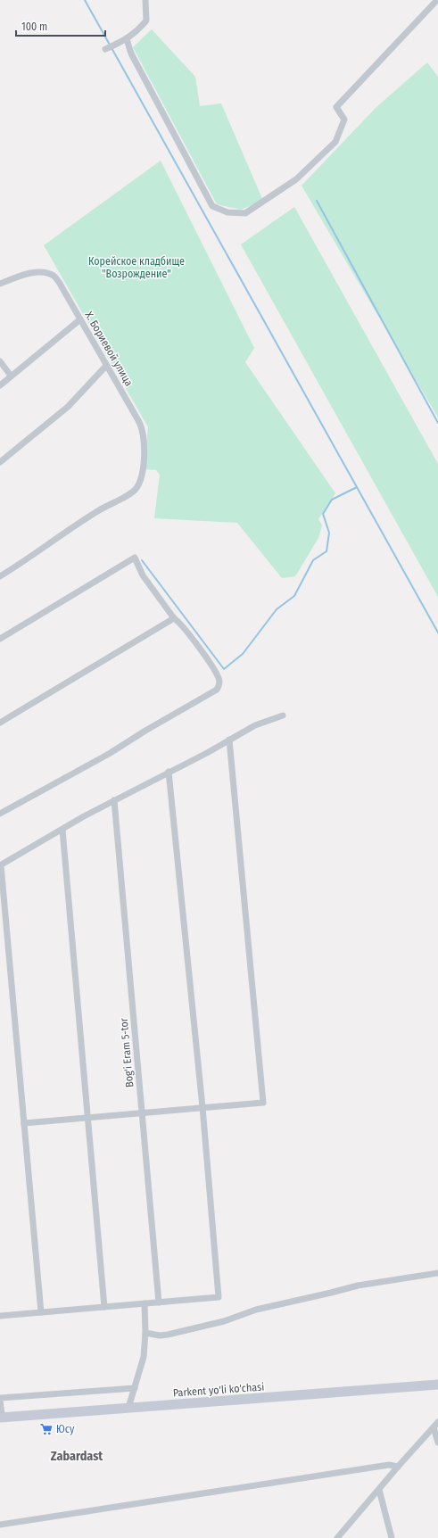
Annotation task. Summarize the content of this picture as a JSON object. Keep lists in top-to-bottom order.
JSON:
{
  "streets": {
    "street": ["Х. Бориевой улица", "Bog'i Eram 5-tor", "Parkent yo'li ko'chasi"]
  },
  "districts": ["Zabardast"],
  "parks": ["Корейское кладбище \"Возрождение\""],
  "places": {
    "supermarket": ["Юсу"]
  },
  "scale_bar": "100 m"
}
